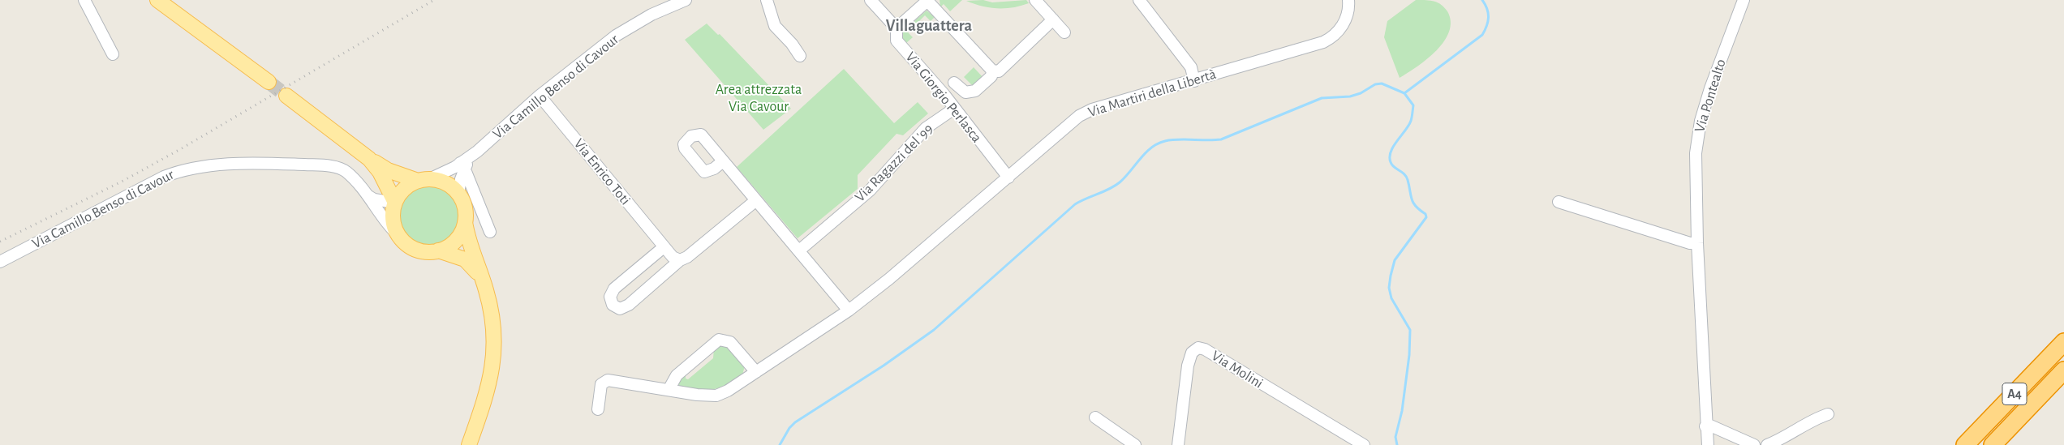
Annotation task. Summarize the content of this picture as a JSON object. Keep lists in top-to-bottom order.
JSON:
{
  "streets": {
    "highway": ["A4"],
    "street": [
      "Via Camillo Benso di Cavour",
      "Via Martiri della Libertà",
      "Via Pontealto",
      "Via Giorgio Perlasca",
      "Via Ragazzi del '99",
      "Via Enrico Toti",
      "Via Molini"
    ]
  },
  "crossings": [
    ["Via Camillo Benso di Cavour", "Via Enrico Toti"],
    ["Via Martiri della Libertà", "Via Giorgio Perlasca"],
    ["Via Giorgio Perlasca", "Via Ragazzi del '99"]
  ],
  "districts": ["Villaguattera"],
  "parks": ["Area attrezzata Via Cavour"]
}
